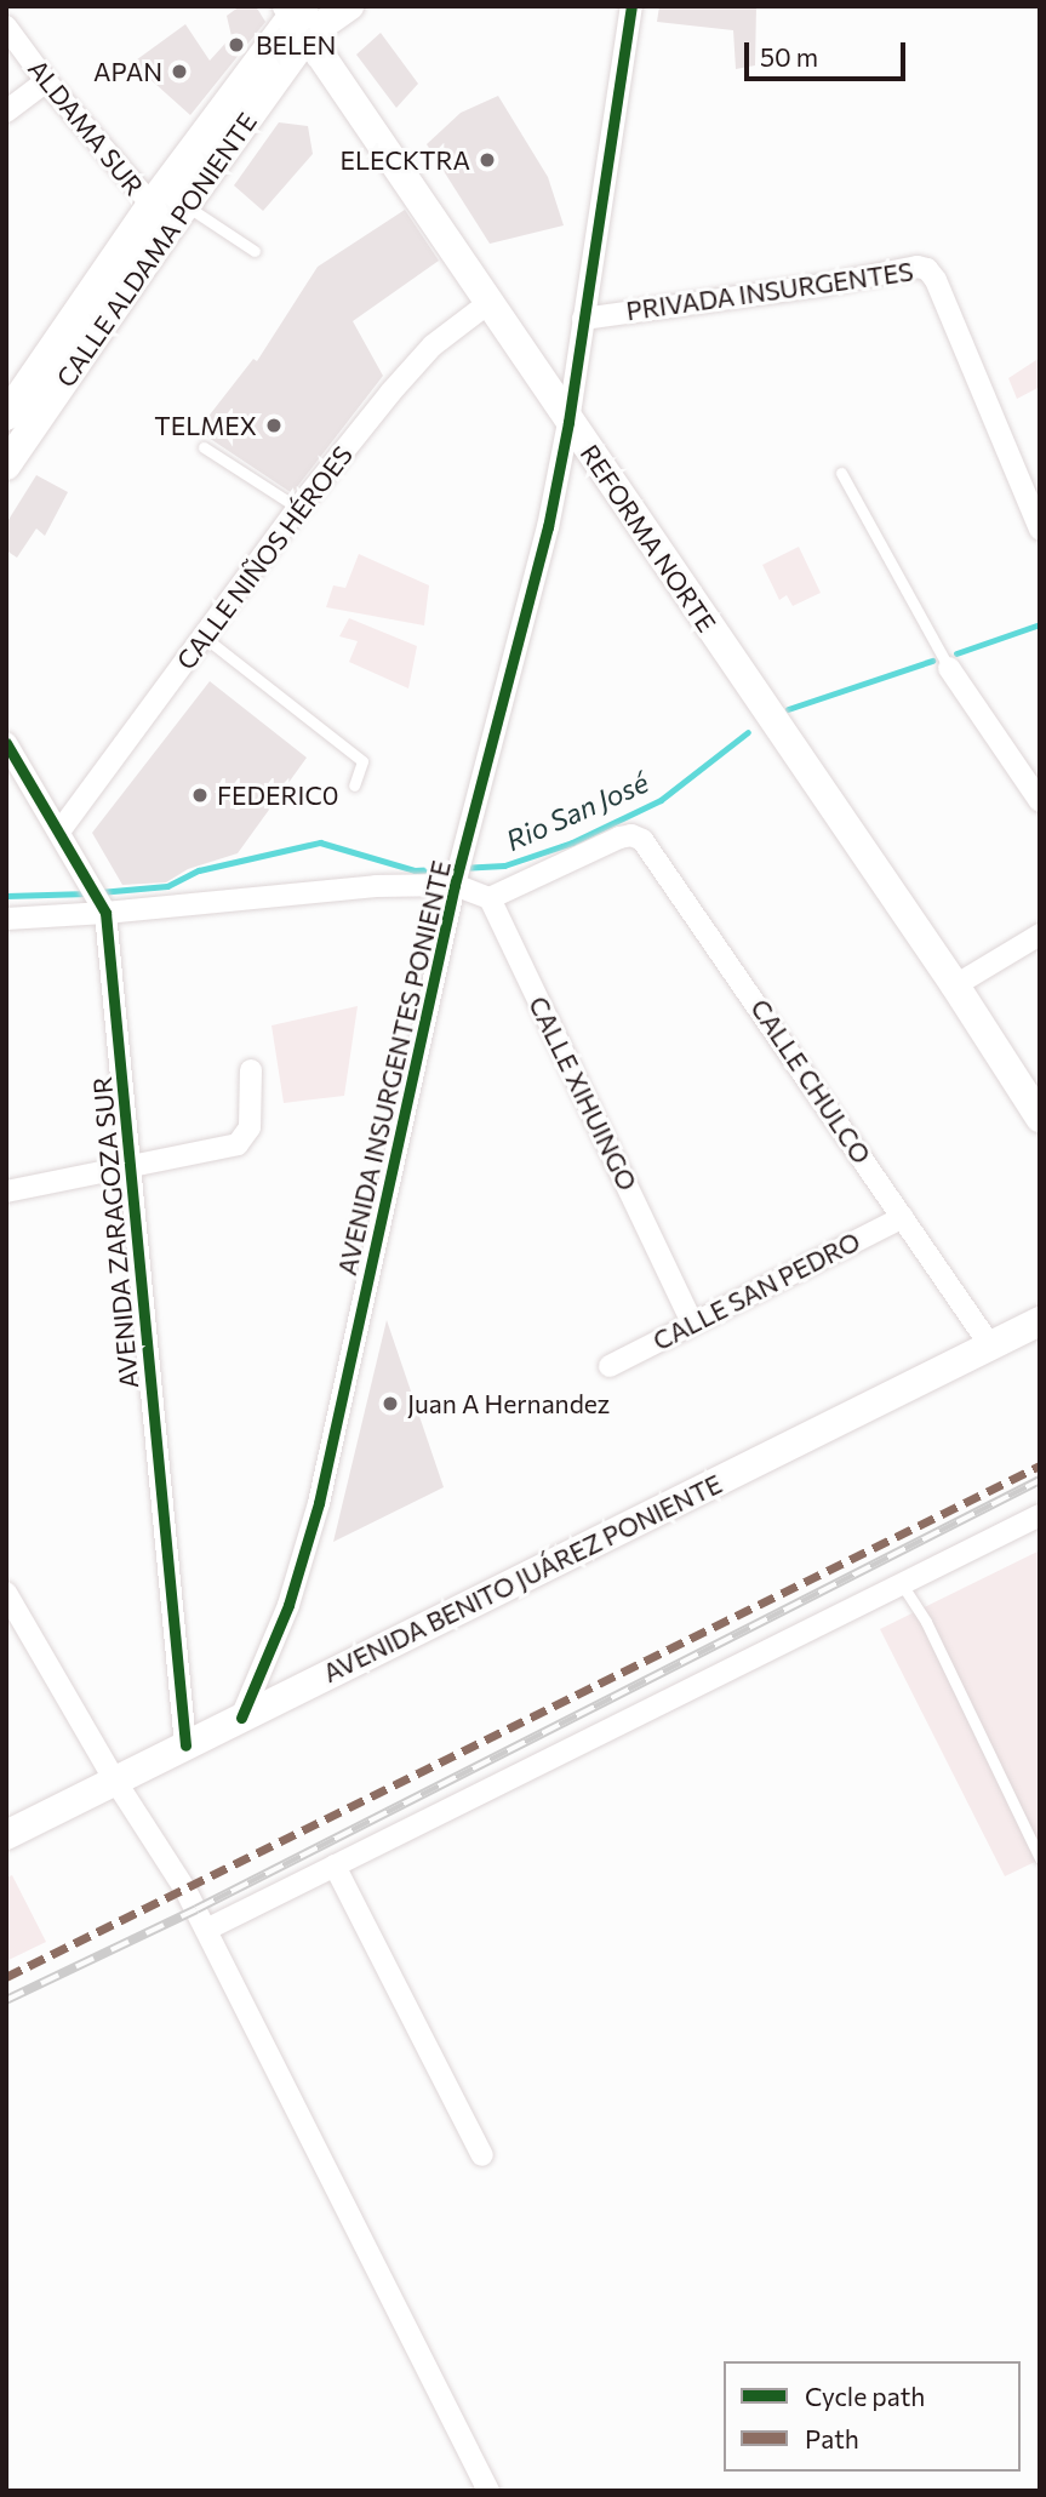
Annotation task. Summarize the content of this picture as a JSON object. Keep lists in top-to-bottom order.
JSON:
{
  "streets": {
    "main road": ["CALLE ALDAMA PONIENTE", "REFORMA NORTE", "AVENIDA BENITO JUÁREZ PONIENTE"],
    "street": [
      "ALDAMA SUR",
      "PRIVADA INSURGENTES",
      "CALLE NIÑOS HÉROES",
      "AVENIDA INSURGENTES PONIENTE",
      "CALLE CHULCO",
      "CALLE XIHUINGO",
      "AVENIDA ZARAGOZA SUR",
      "CALLE SAN PEDRO"
    ]
  },
  "crossings": [
    ["ALDAMA SUR", "CALLE ALDAMA PONIENTE"],
    ["CALLE ALDAMA PONIENTE", "REFORMA NORTE"],
    ["PRIVADA INSURGENTES", "AVENIDA INSURGENTES PONIENTE"],
    ["REFORMA NORTE", "CALLE NIÑOS HÉROES"],
    ["REFORMA NORTE", "AVENIDA INSURGENTES PONIENTE"],
    ["CALLE NIÑOS HÉROES", "AVENIDA ZARAGOZA SUR"],
    ["AVENIDA INSURGENTES PONIENTE", "AVENIDA BENITO JUÁREZ PONIENTE"],
    ["CALLE CHULCO", "CALLE XIHUINGO"],
    ["CALLE CHULCO", "CALLE SAN PEDRO"],
    ["CALLE CHULCO", "AVENIDA BENITO JUÁREZ PONIENTE"],
    ["CALLE XIHUINGO", "CALLE SAN PEDRO"],
    ["AVENIDA ZARAGOZA SUR", "AVENIDA BENITO JUÁREZ PONIENTE"]
  ],
  "water": ["Rio San José"],
  "places": [
    "BELEN",
    "APAN",
    "ELECKTRA",
    "TELMEX",
    "FEDERIC0",
    "Juan A Hernandez"
  ],
  "legend": ["Cycle path", "Path"],
  "scale_bar": "50 m"
}
